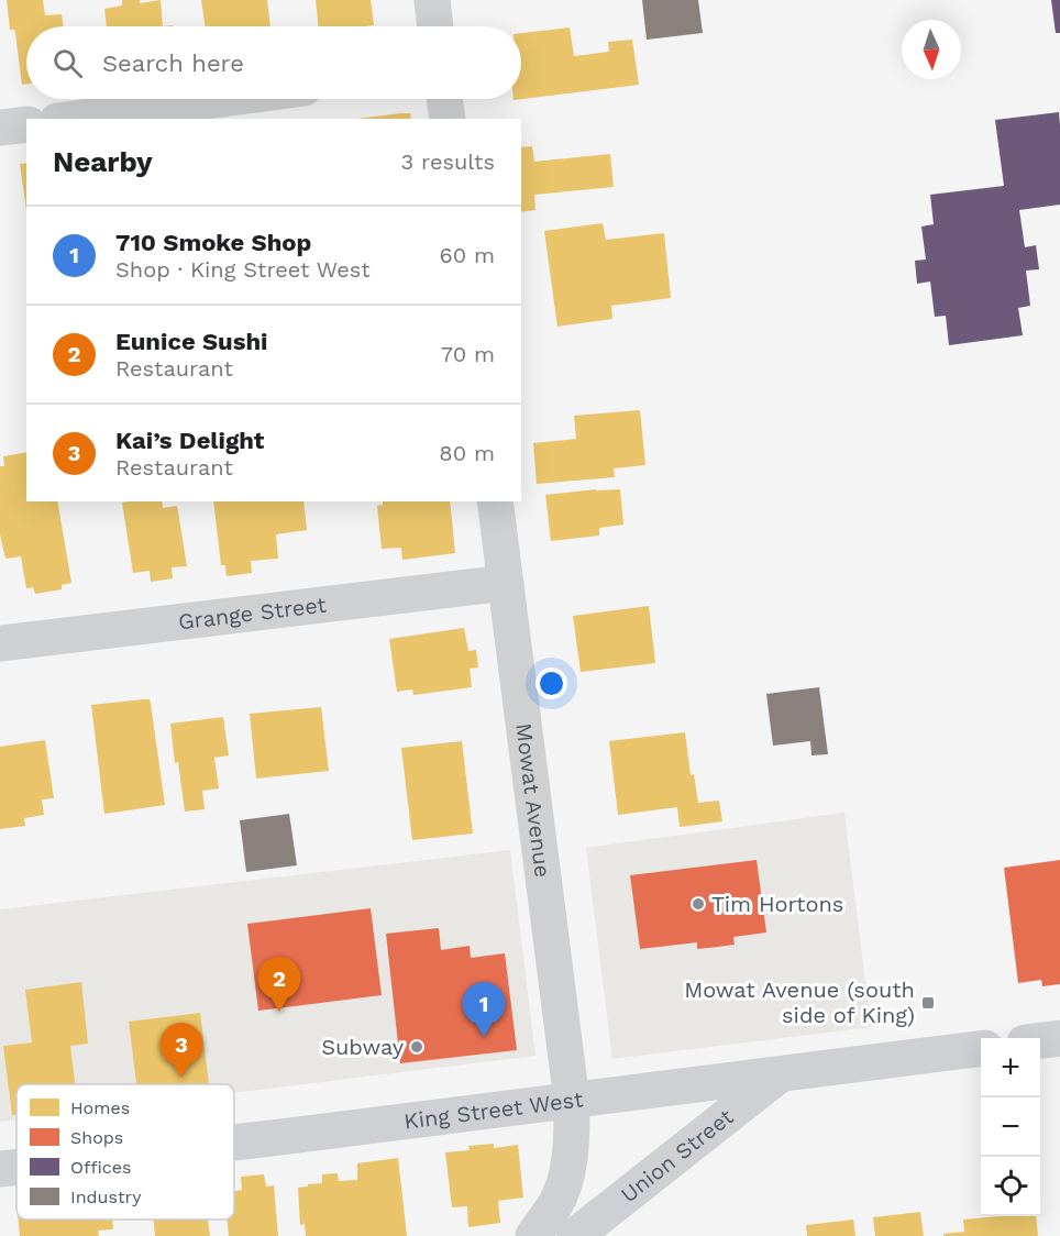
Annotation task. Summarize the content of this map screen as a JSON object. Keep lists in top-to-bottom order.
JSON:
{
  "streets": {
    "main road": ["King Street West", "Union Street"],
    "street": ["Grange Street", "Mowat Avenue"]
  },
  "crossings": [
    ["Grange Street", "Mowat Avenue"],
    ["Mowat Avenue", "King Street West"],
    ["King Street West", "Union Street"]
  ],
  "places": {
    "other": ["Tim Hortons", "Subway"],
    "transit": ["Mowat Avenue (south side of King)"]
  },
  "legend": [
    "Homes",
    "Shops",
    "Offices",
    "Industry"
  ],
  "north": "bottom",
  "page": {
    "search": "Search here",
    "heading": ["Nearby", "3 results"],
    "list": [
      {
        "mark": "1",
        "name": "710 Smoke Shop",
        "note": "Shop · King Street West",
        "value": "60 m"
      },
      {
        "mark": "2",
        "name": "Eunice Sushi",
        "note": "Restaurant",
        "value": "70 m"
      },
      {
        "mark": "3",
        "name": "Kai’s Delight",
        "note": "Restaurant",
        "value": "80 m"
      }
    ],
    "pins": ["2", "1", "3"],
    "map_buttons": ["+", "−"]
  }
}
